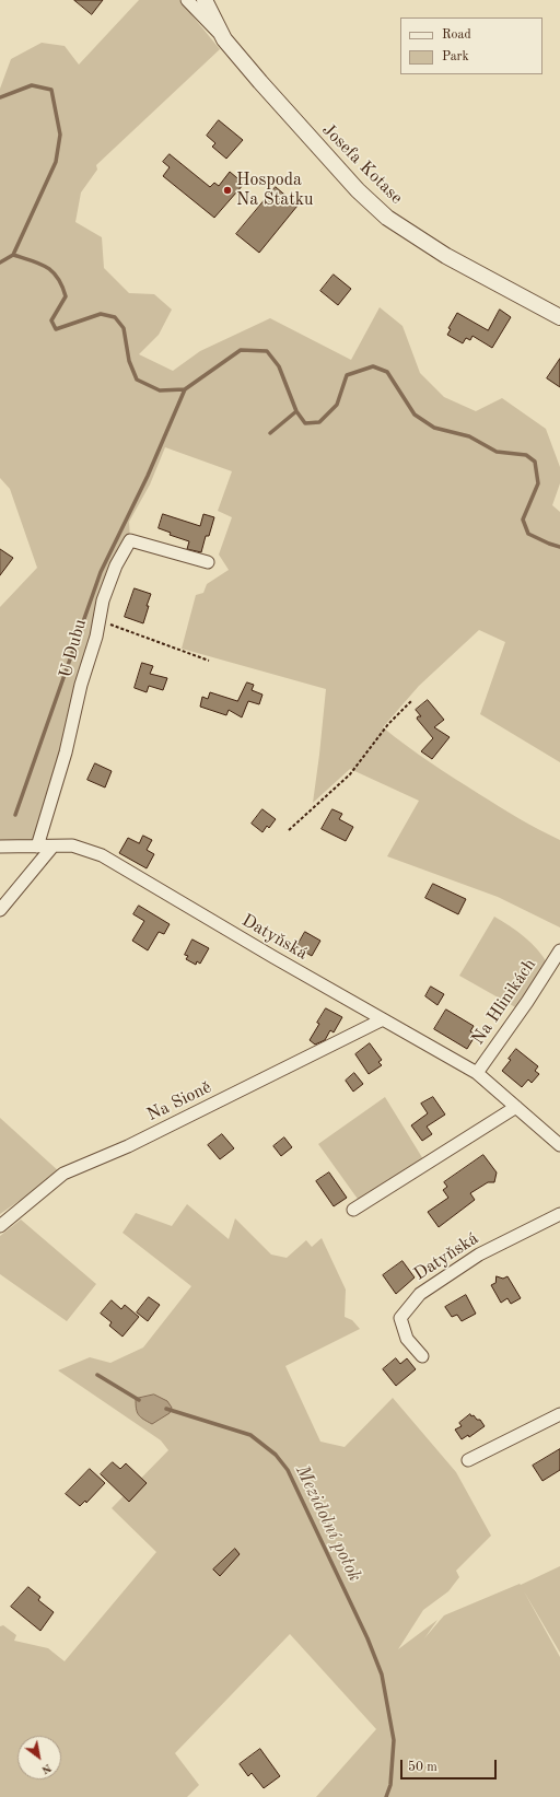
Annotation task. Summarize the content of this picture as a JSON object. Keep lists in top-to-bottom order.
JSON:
{
  "streets": {
    "street": [
      "Josefa Kotase",
      "U Dubu",
      "Datyňská",
      "Na Hlinikách",
      "Na Sioně"
    ]
  },
  "crossings": [
    ["U Dubu", "Datyňská"],
    ["Datyňská", "Na Hlinikách"],
    ["Datyňská", "Na Sioně"]
  ],
  "water": ["Mezidolní potok"],
  "places": ["Hospoda Na Statku"],
  "legend": ["Road", "Park"],
  "scale_bar": "50 m",
  "north": "bottom right"
}
